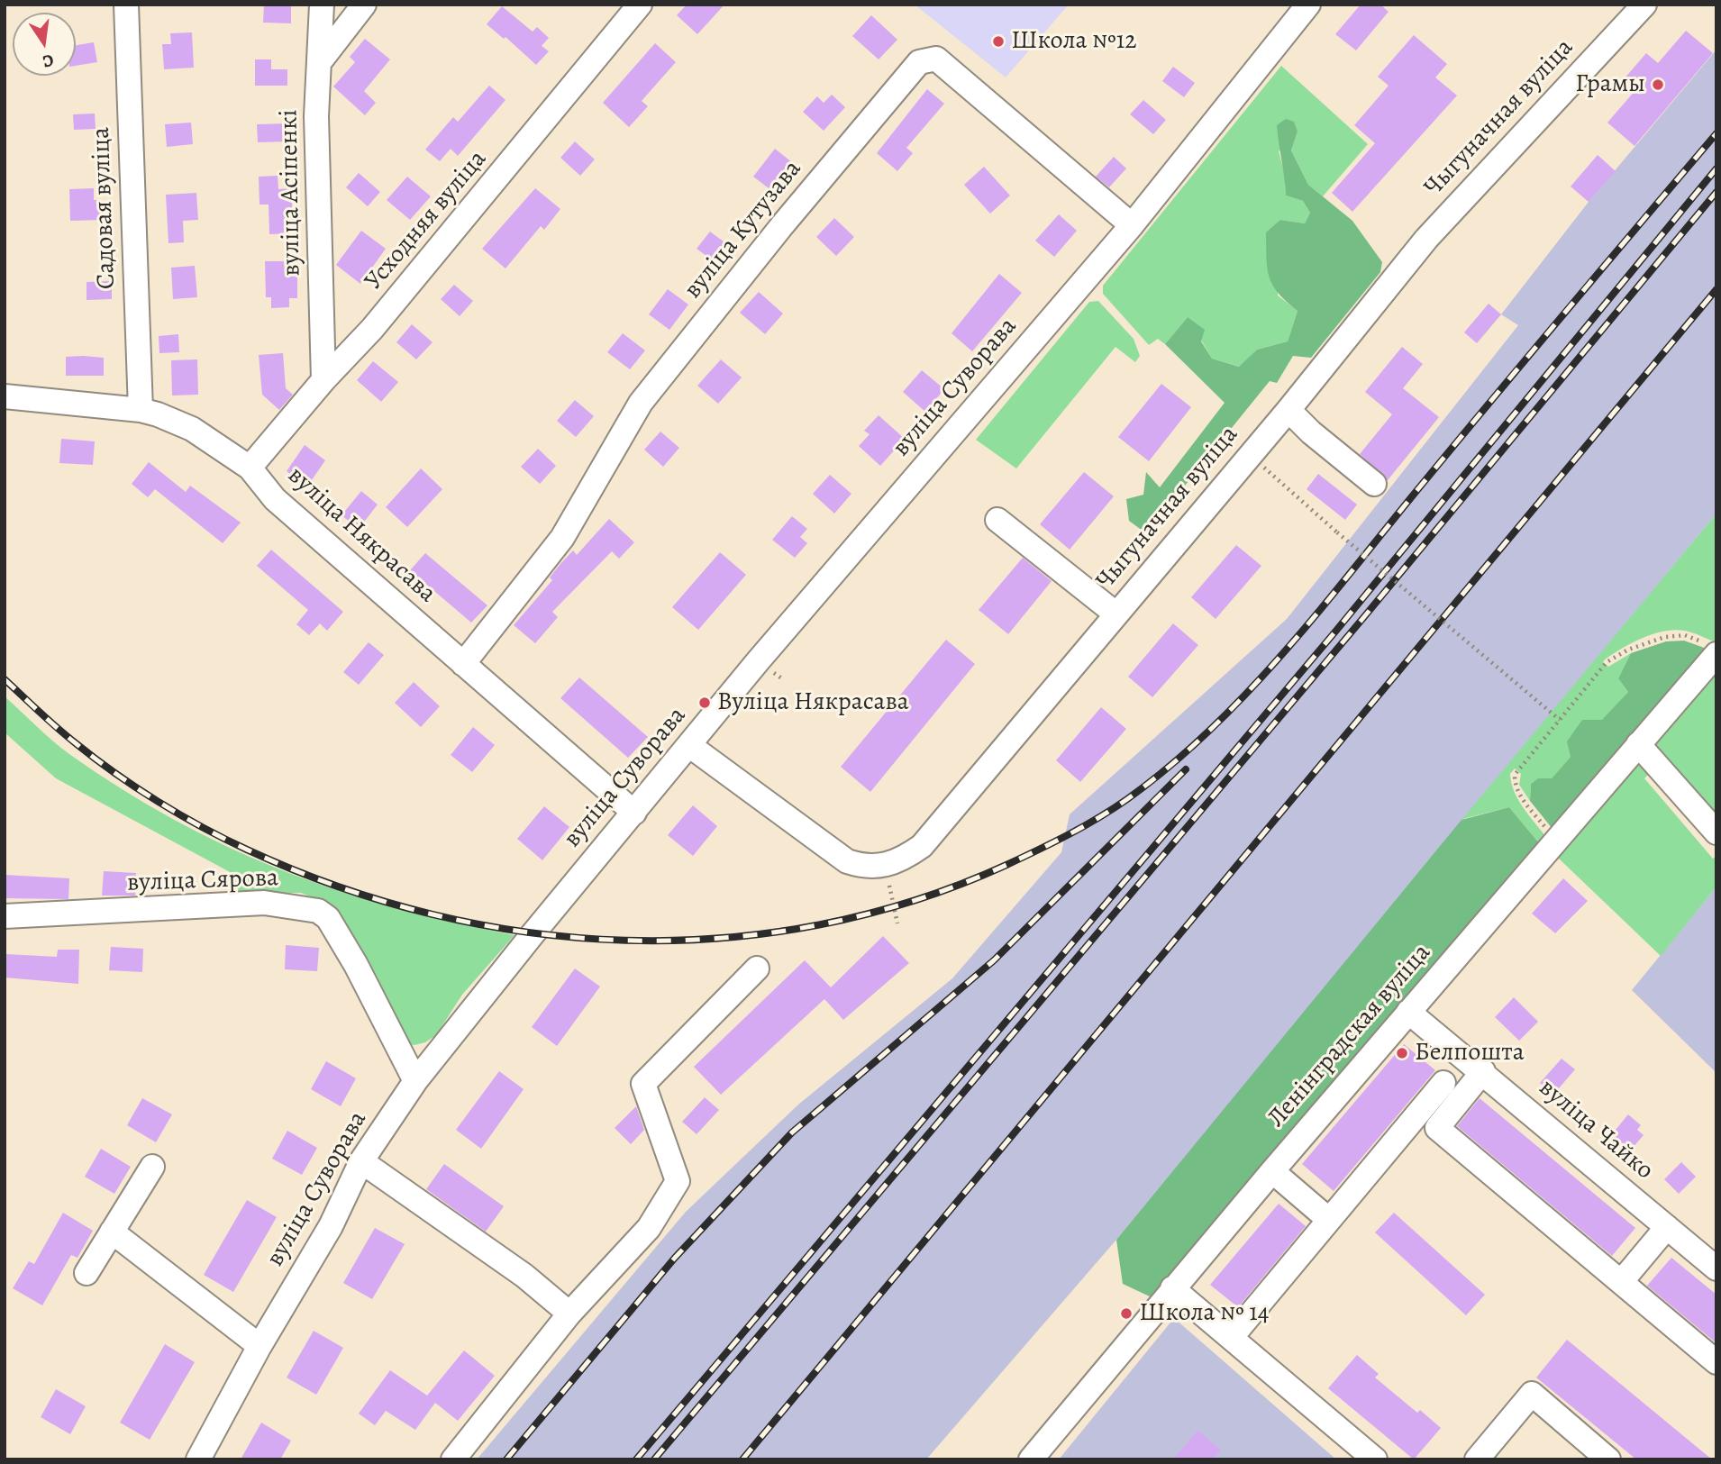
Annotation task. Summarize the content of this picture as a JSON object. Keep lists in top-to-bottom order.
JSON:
{
  "streets": {
    "street": [
      "Чыгуначная вуліца",
      "вуліца Асіпенкі",
      "Садовая вуліца",
      "Усходняя вуліца",
      "вуліца Кутузава",
      "вуліца Суворава",
      "вуліца Някрасава",
      "вуліца Сярова",
      "Ленінградская вуліца",
      "вуліца Чайко"
    ]
  },
  "crossings": [
    ["вуліца Асіпенкі", "Усходняя вуліца"],
    ["Садовая вуліца", "вуліца Някрасава"],
    ["Усходняя вуліца", "вуліца Някрасава"],
    ["вуліца Кутузава", "вуліца Суворава"],
    ["вуліца Кутузава", "вуліца Някрасава"],
    ["вуліца Суворава", "вуліца Някрасава"],
    ["вуліца Суворава", "вуліца Сярова"],
    ["Ленінградская вуліца", "вуліца Чайко"]
  ],
  "places": [
    "Школа №12",
    "Грамы",
    "Вуліца Някрасава",
    "Белпошта",
    "Школа № 14"
  ],
  "north": "bottom"
}
